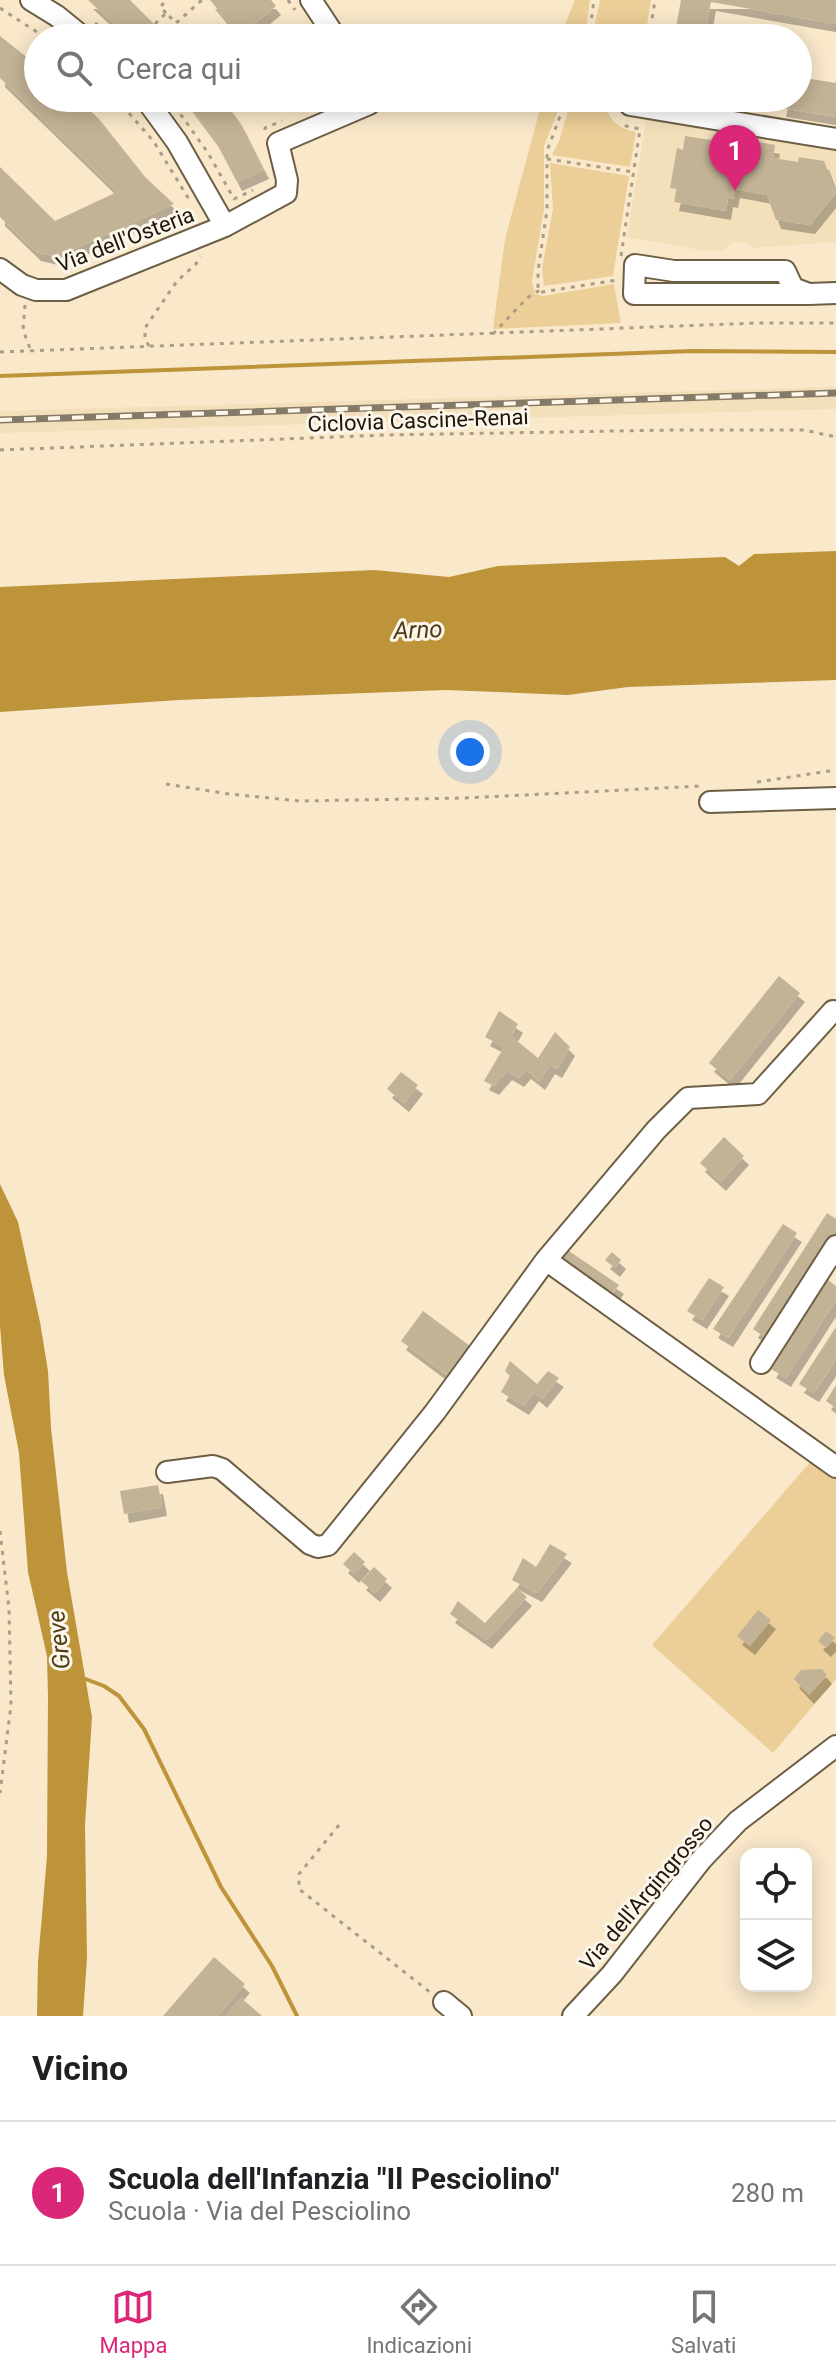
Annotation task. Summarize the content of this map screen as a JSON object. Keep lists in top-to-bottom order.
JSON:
{
  "streets": {
    "street": ["Via dell'Osteria", "Via dell'Argingrosso"],
    "path": ["Ciclovia Cascine-Renai"]
  },
  "water": ["Arno", "Greve"],
  "page": {
    "search": "Cerca qui",
    "pins": "1",
    "heading": "Vicino",
    "list": [
      {
        "mark": "1",
        "name": "Scuola dell'Infanzia \"Il Pesciolino\"",
        "note": "Scuola · Via del Pesciolino",
        "value": "280 m"
      }
    ],
    "nav": ["Mappa", "Indicazioni", "Salvati"]
  }
}
